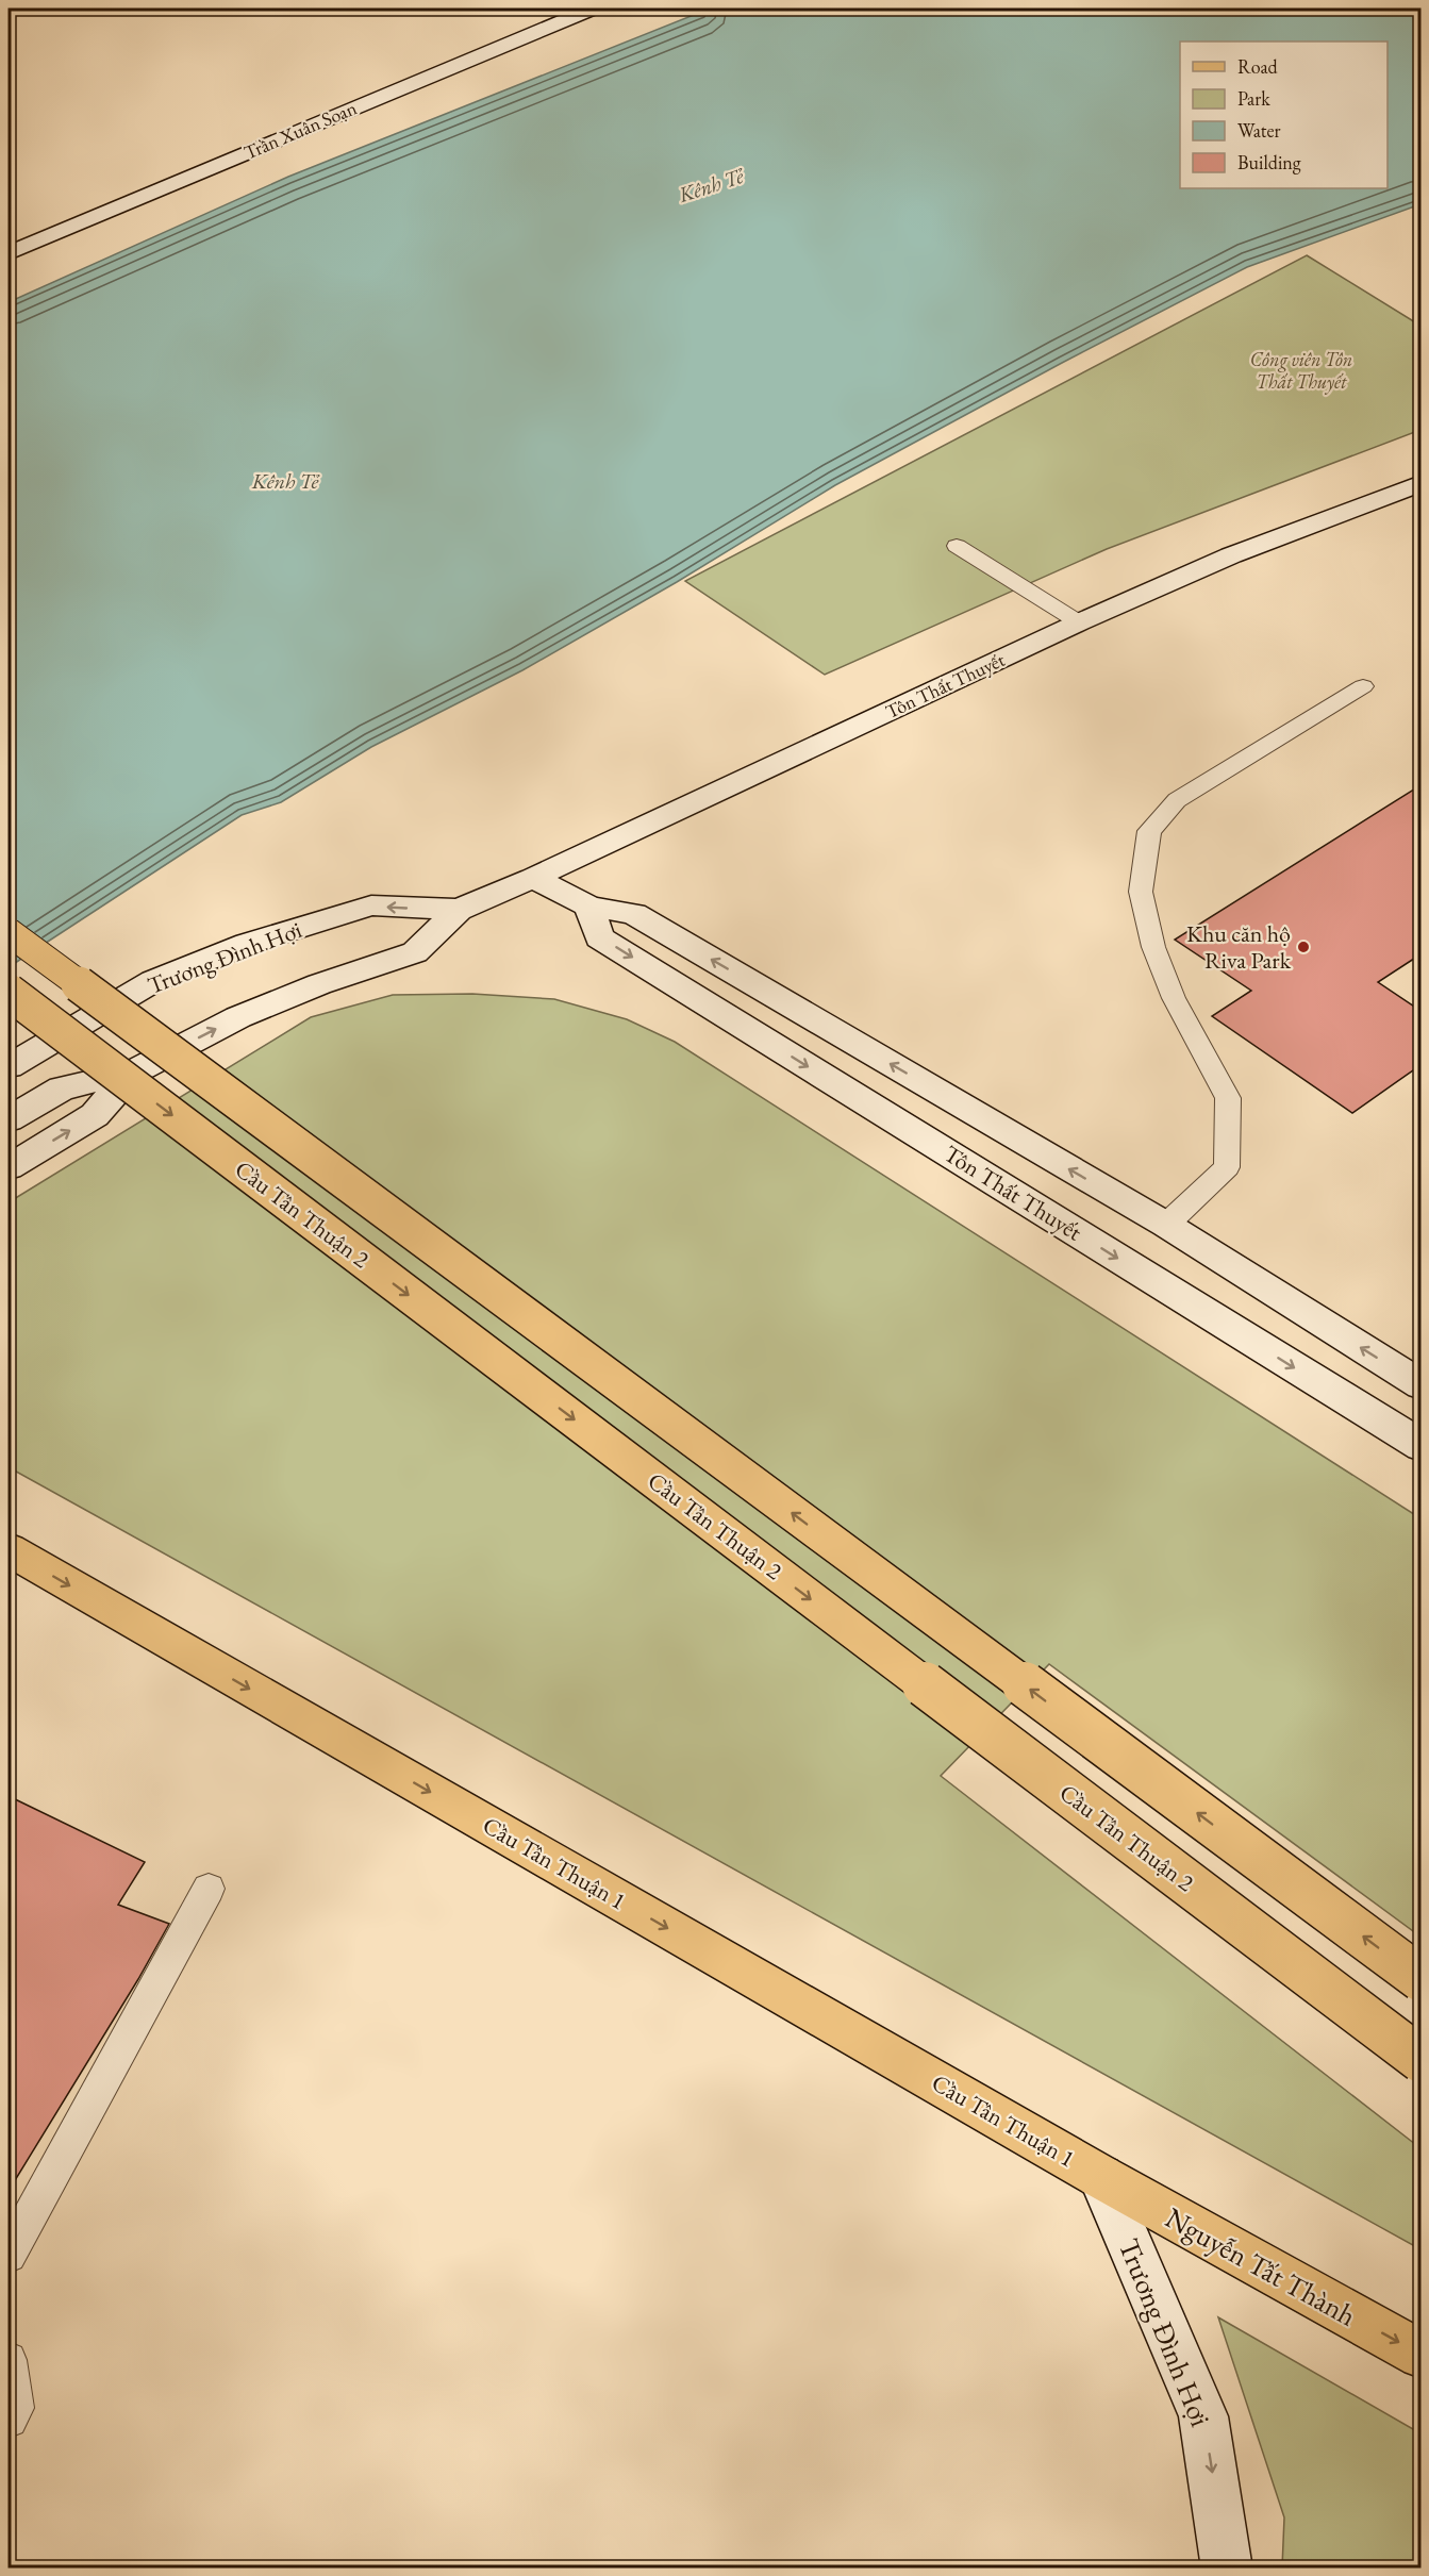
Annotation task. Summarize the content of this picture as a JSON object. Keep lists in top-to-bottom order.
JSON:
{
  "streets": {
    "main road": [
      "Trần Xuân Soạn",
      "Tôn Thất Thuyết",
      "Trương Đình Hợi",
      "Cầu Tân Thuận 2",
      "Cầu Tân Thuận 1",
      "Nguyễn Tất Thành"
    ]
  },
  "crossings": [
    ["Tôn Thất Thuyết", "Trương Đình Hợi"],
    ["Trương Đình Hợi", "Cầu Tân Thuận 1"],
    ["Trương Đình Hợi", "Nguyễn Tất Thành"],
    ["Cầu Tân Thuận 1", "Nguyễn Tất Thành"]
  ],
  "one_way": ["Cầu Tân Thuận 1", "Nguyễn Tất Thành"],
  "water": ["Kênh Tẻ"],
  "parks": ["Công viên Tôn Thất Thuyết"],
  "places": ["Khu căn hộ Riva Park"],
  "legend": [
    "Road",
    "Park",
    "Water",
    "Building"
  ]
}
